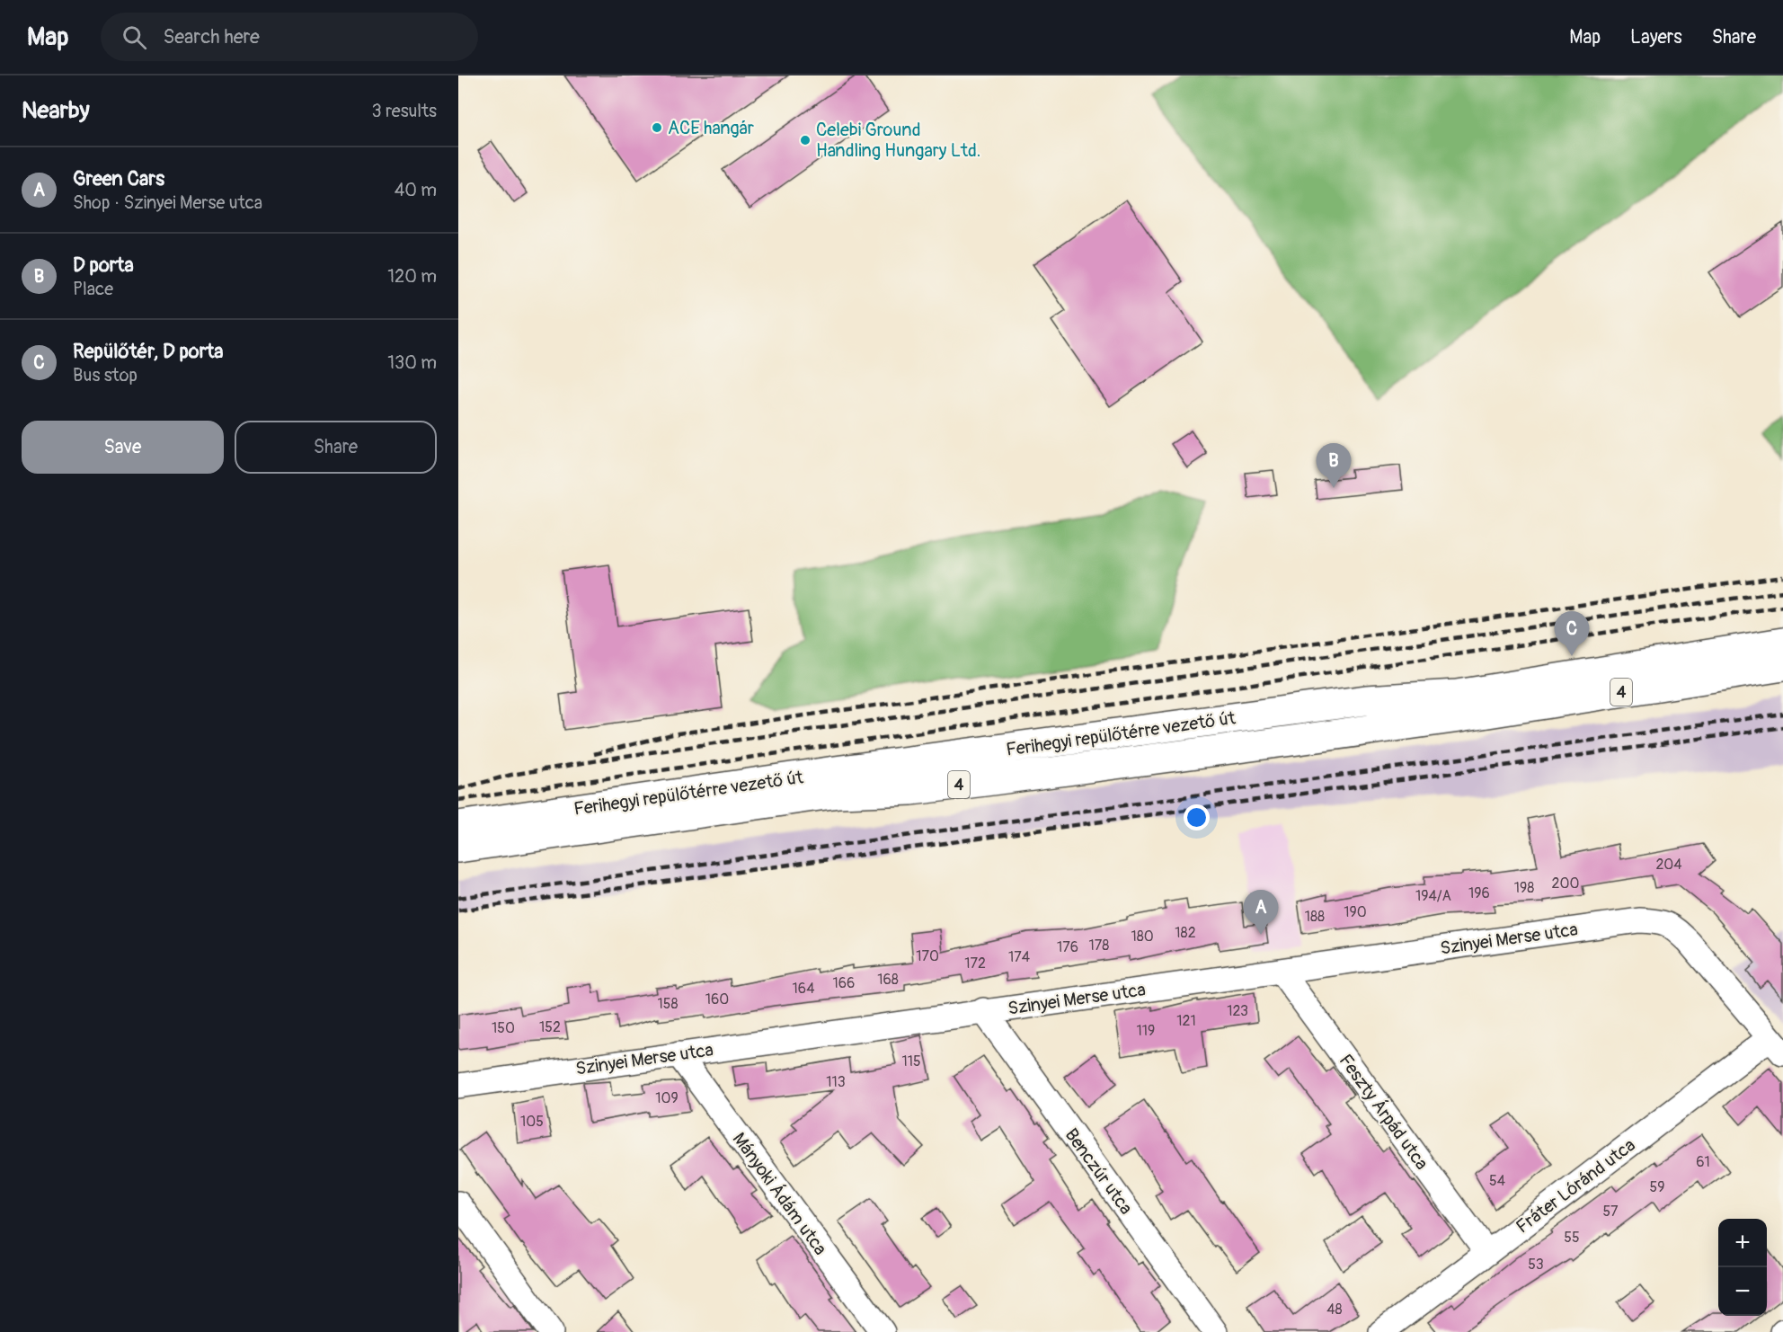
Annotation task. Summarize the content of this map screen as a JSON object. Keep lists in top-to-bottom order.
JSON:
{
  "streets": {
    "main road": ["4", "Ferihegyi repülőtérre vezető út"],
    "street": [
      "Szinyei Merse utca",
      "Feszty Árpád utca",
      "Benczúr utca",
      "Fráter Lóránd utca",
      "Mányoki Ádám utca"
    ]
  },
  "crossings": [
    ["Szinyei Merse utca", "Feszty Árpád utca"],
    ["Szinyei Merse utca", "Benczúr utca"],
    ["Szinyei Merse utca", "Fráter Lóránd utca"],
    ["Szinyei Merse utca", "Mányoki Ádám utca"],
    ["Feszty Árpád utca", "Fráter Lóránd utca"]
  ],
  "places": ["ACE hangár", "Celebi Ground Handling Hungary Ltd."],
  "house_numbers": [
    "204",
    "200",
    "198",
    "196",
    "194/A",
    "190",
    "188",
    "182",
    "180",
    "178",
    "176",
    "170",
    "174",
    "172",
    "168",
    "166",
    "164",
    "160",
    "158",
    "123",
    "121",
    "152",
    "150",
    "119",
    "115",
    "113",
    "109",
    "105",
    "61",
    "54",
    "59",
    "57",
    "55",
    "53",
    "48"
  ],
  "page": {
    "header": "Map",
    "search": "Search here",
    "nav": ["Map", "Layers", "Share"],
    "heading": ["Nearby", "3 results"],
    "list": [
      {
        "mark": "A",
        "name": "Green Cars",
        "note": "Shop · Szinyei Merse utca",
        "value": "40 m"
      },
      {
        "mark": "B",
        "name": "D porta",
        "note": "Place",
        "value": "120 m"
      },
      {
        "mark": "C",
        "name": "Repülőtér, D porta",
        "note": "Bus stop",
        "value": "130 m"
      }
    ],
    "buttons": ["Save", "Share"],
    "pins": ["B", "C", "A"],
    "map_buttons": ["+", "−"]
  }
}
